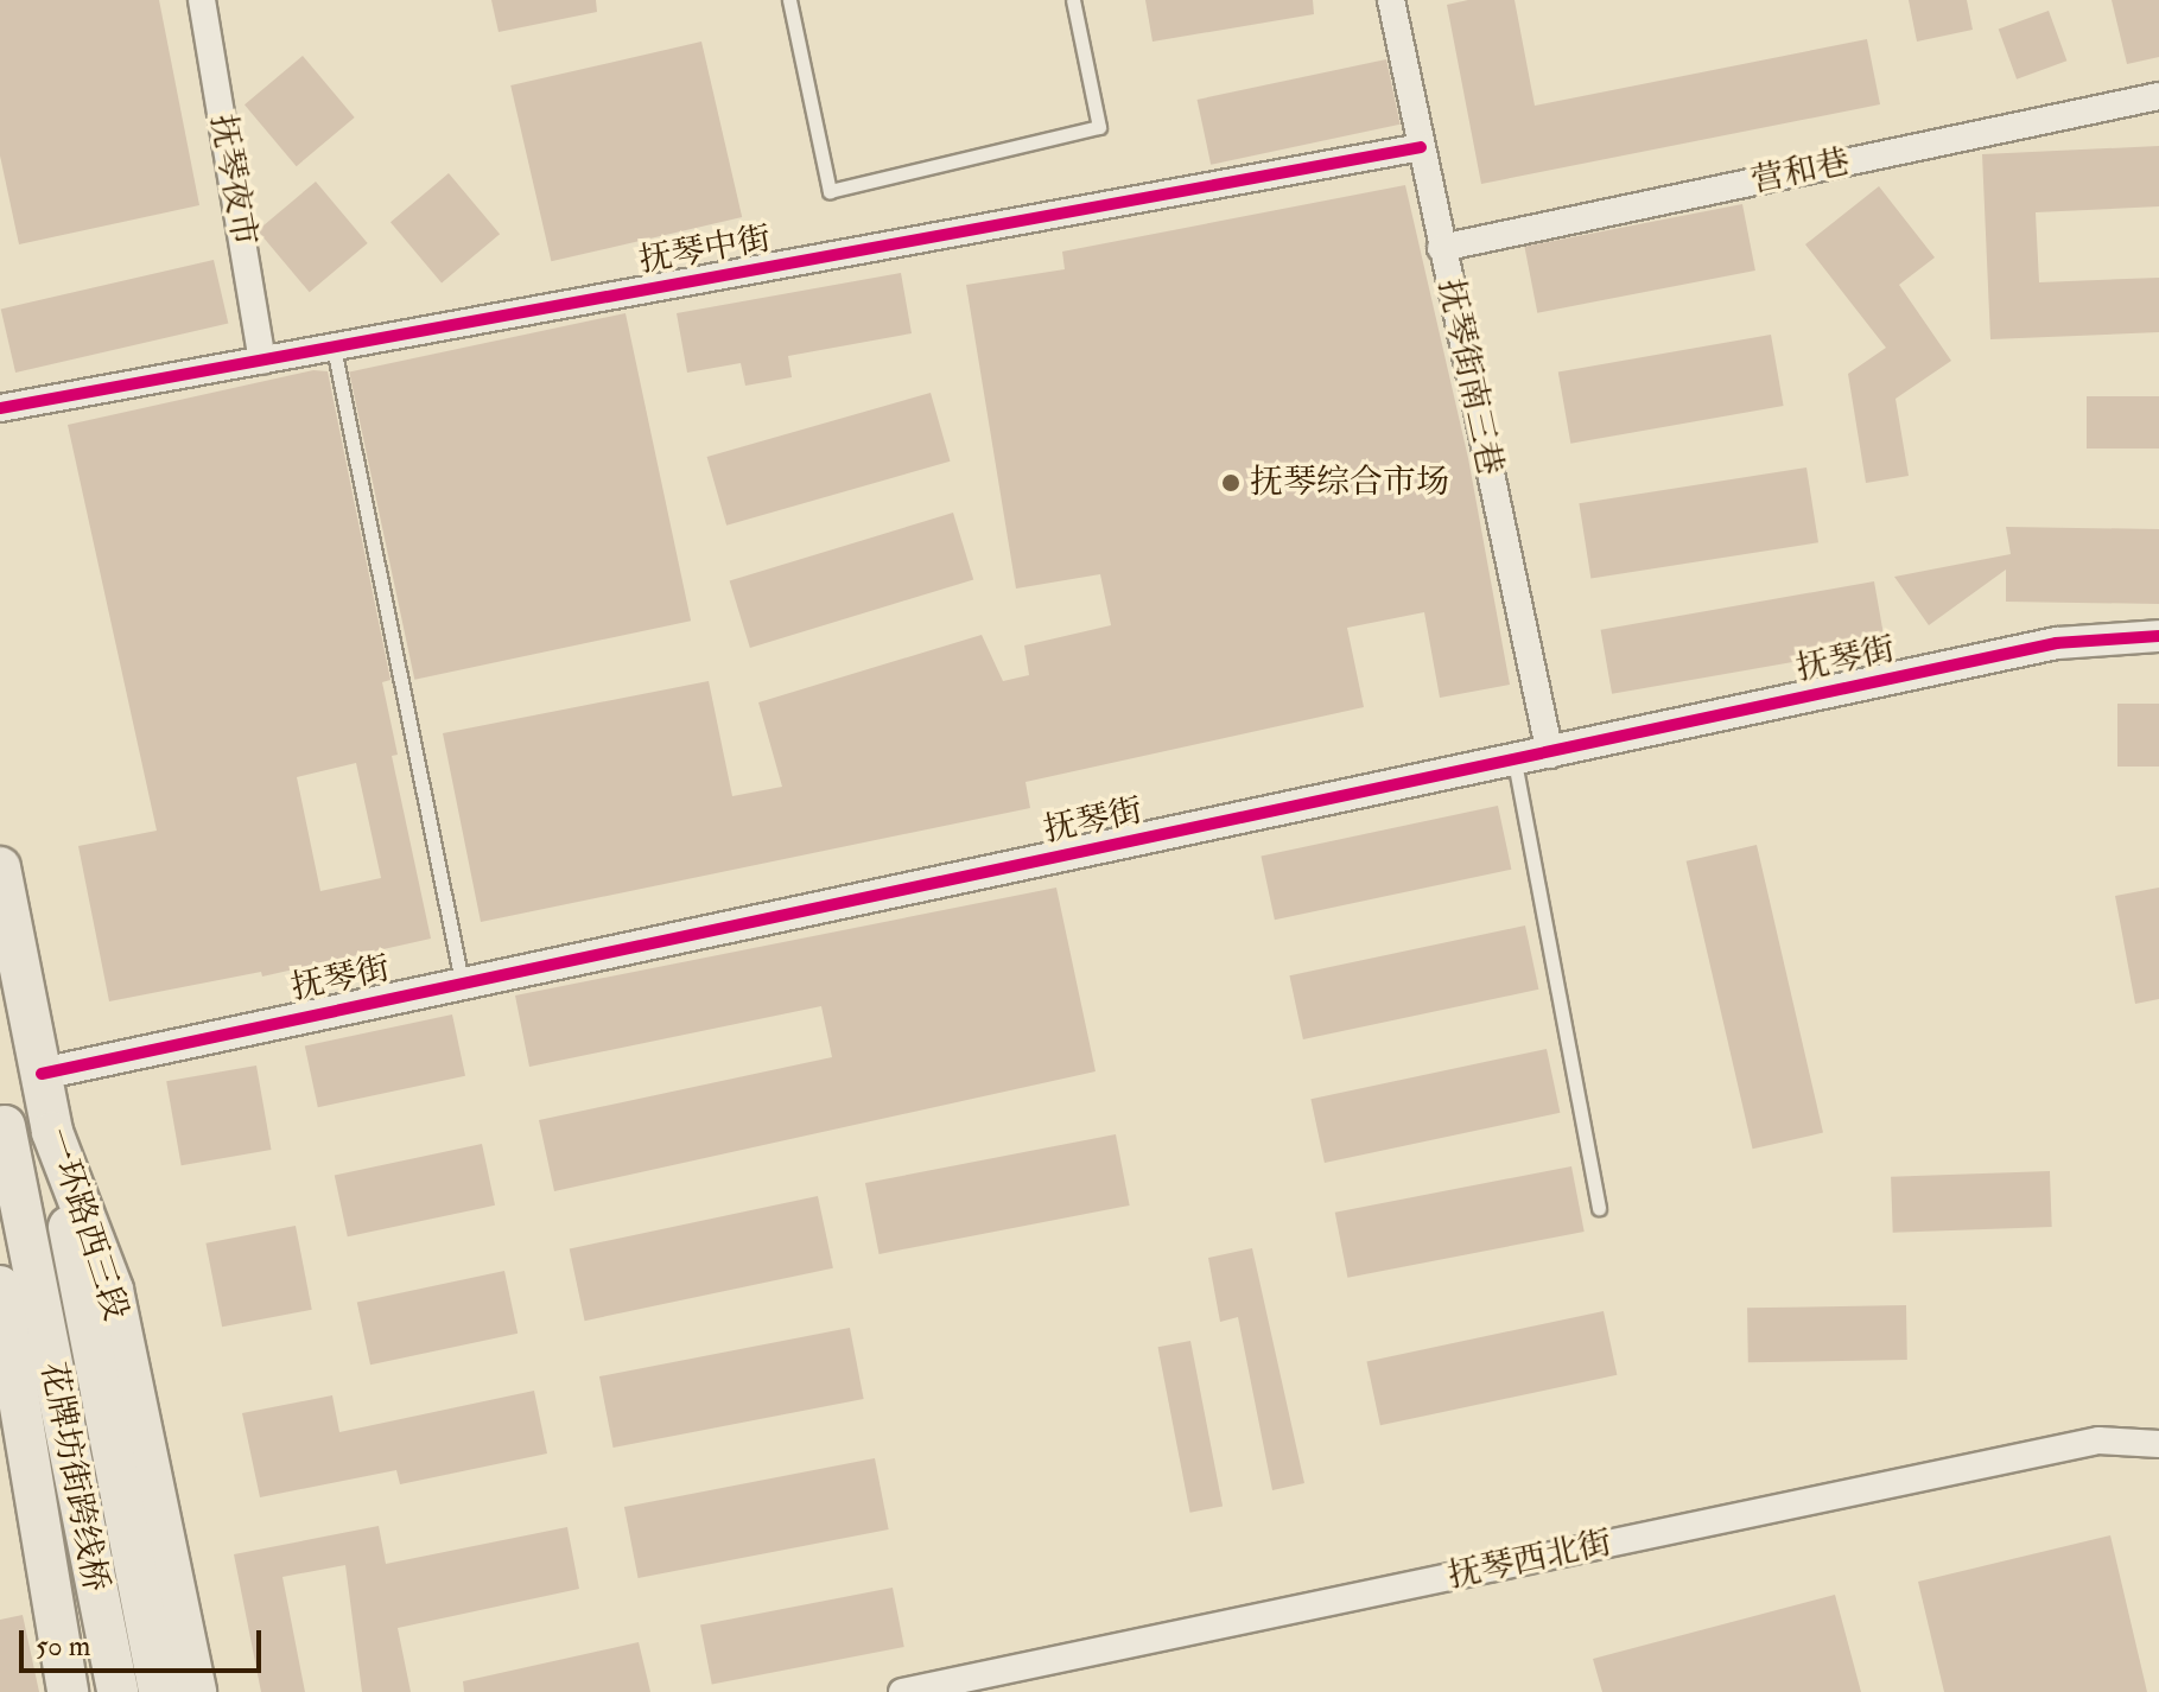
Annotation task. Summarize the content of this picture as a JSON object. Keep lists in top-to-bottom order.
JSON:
{
  "streets": {
    "main road": ["一环路西三段", "花牌坊街跨线桥"],
    "street": [
      "营和巷",
      "抚琴夜市",
      "抚琴中街",
      "抚琴街南三巷",
      "抚琴街",
      "抚琴西北街"
    ]
  },
  "crossings": [
    ["营和巷", "抚琴街南三巷"],
    ["抚琴夜市", "抚琴中街"],
    ["抚琴中街", "抚琴街南三巷"],
    ["抚琴街南三巷", "抚琴街"],
    ["抚琴街", "一环路西三段"],
    ["一环路西三段", "花牌坊街跨线桥"]
  ],
  "places": ["抚琴综合市场"],
  "scale_bar": "50 m"
}
